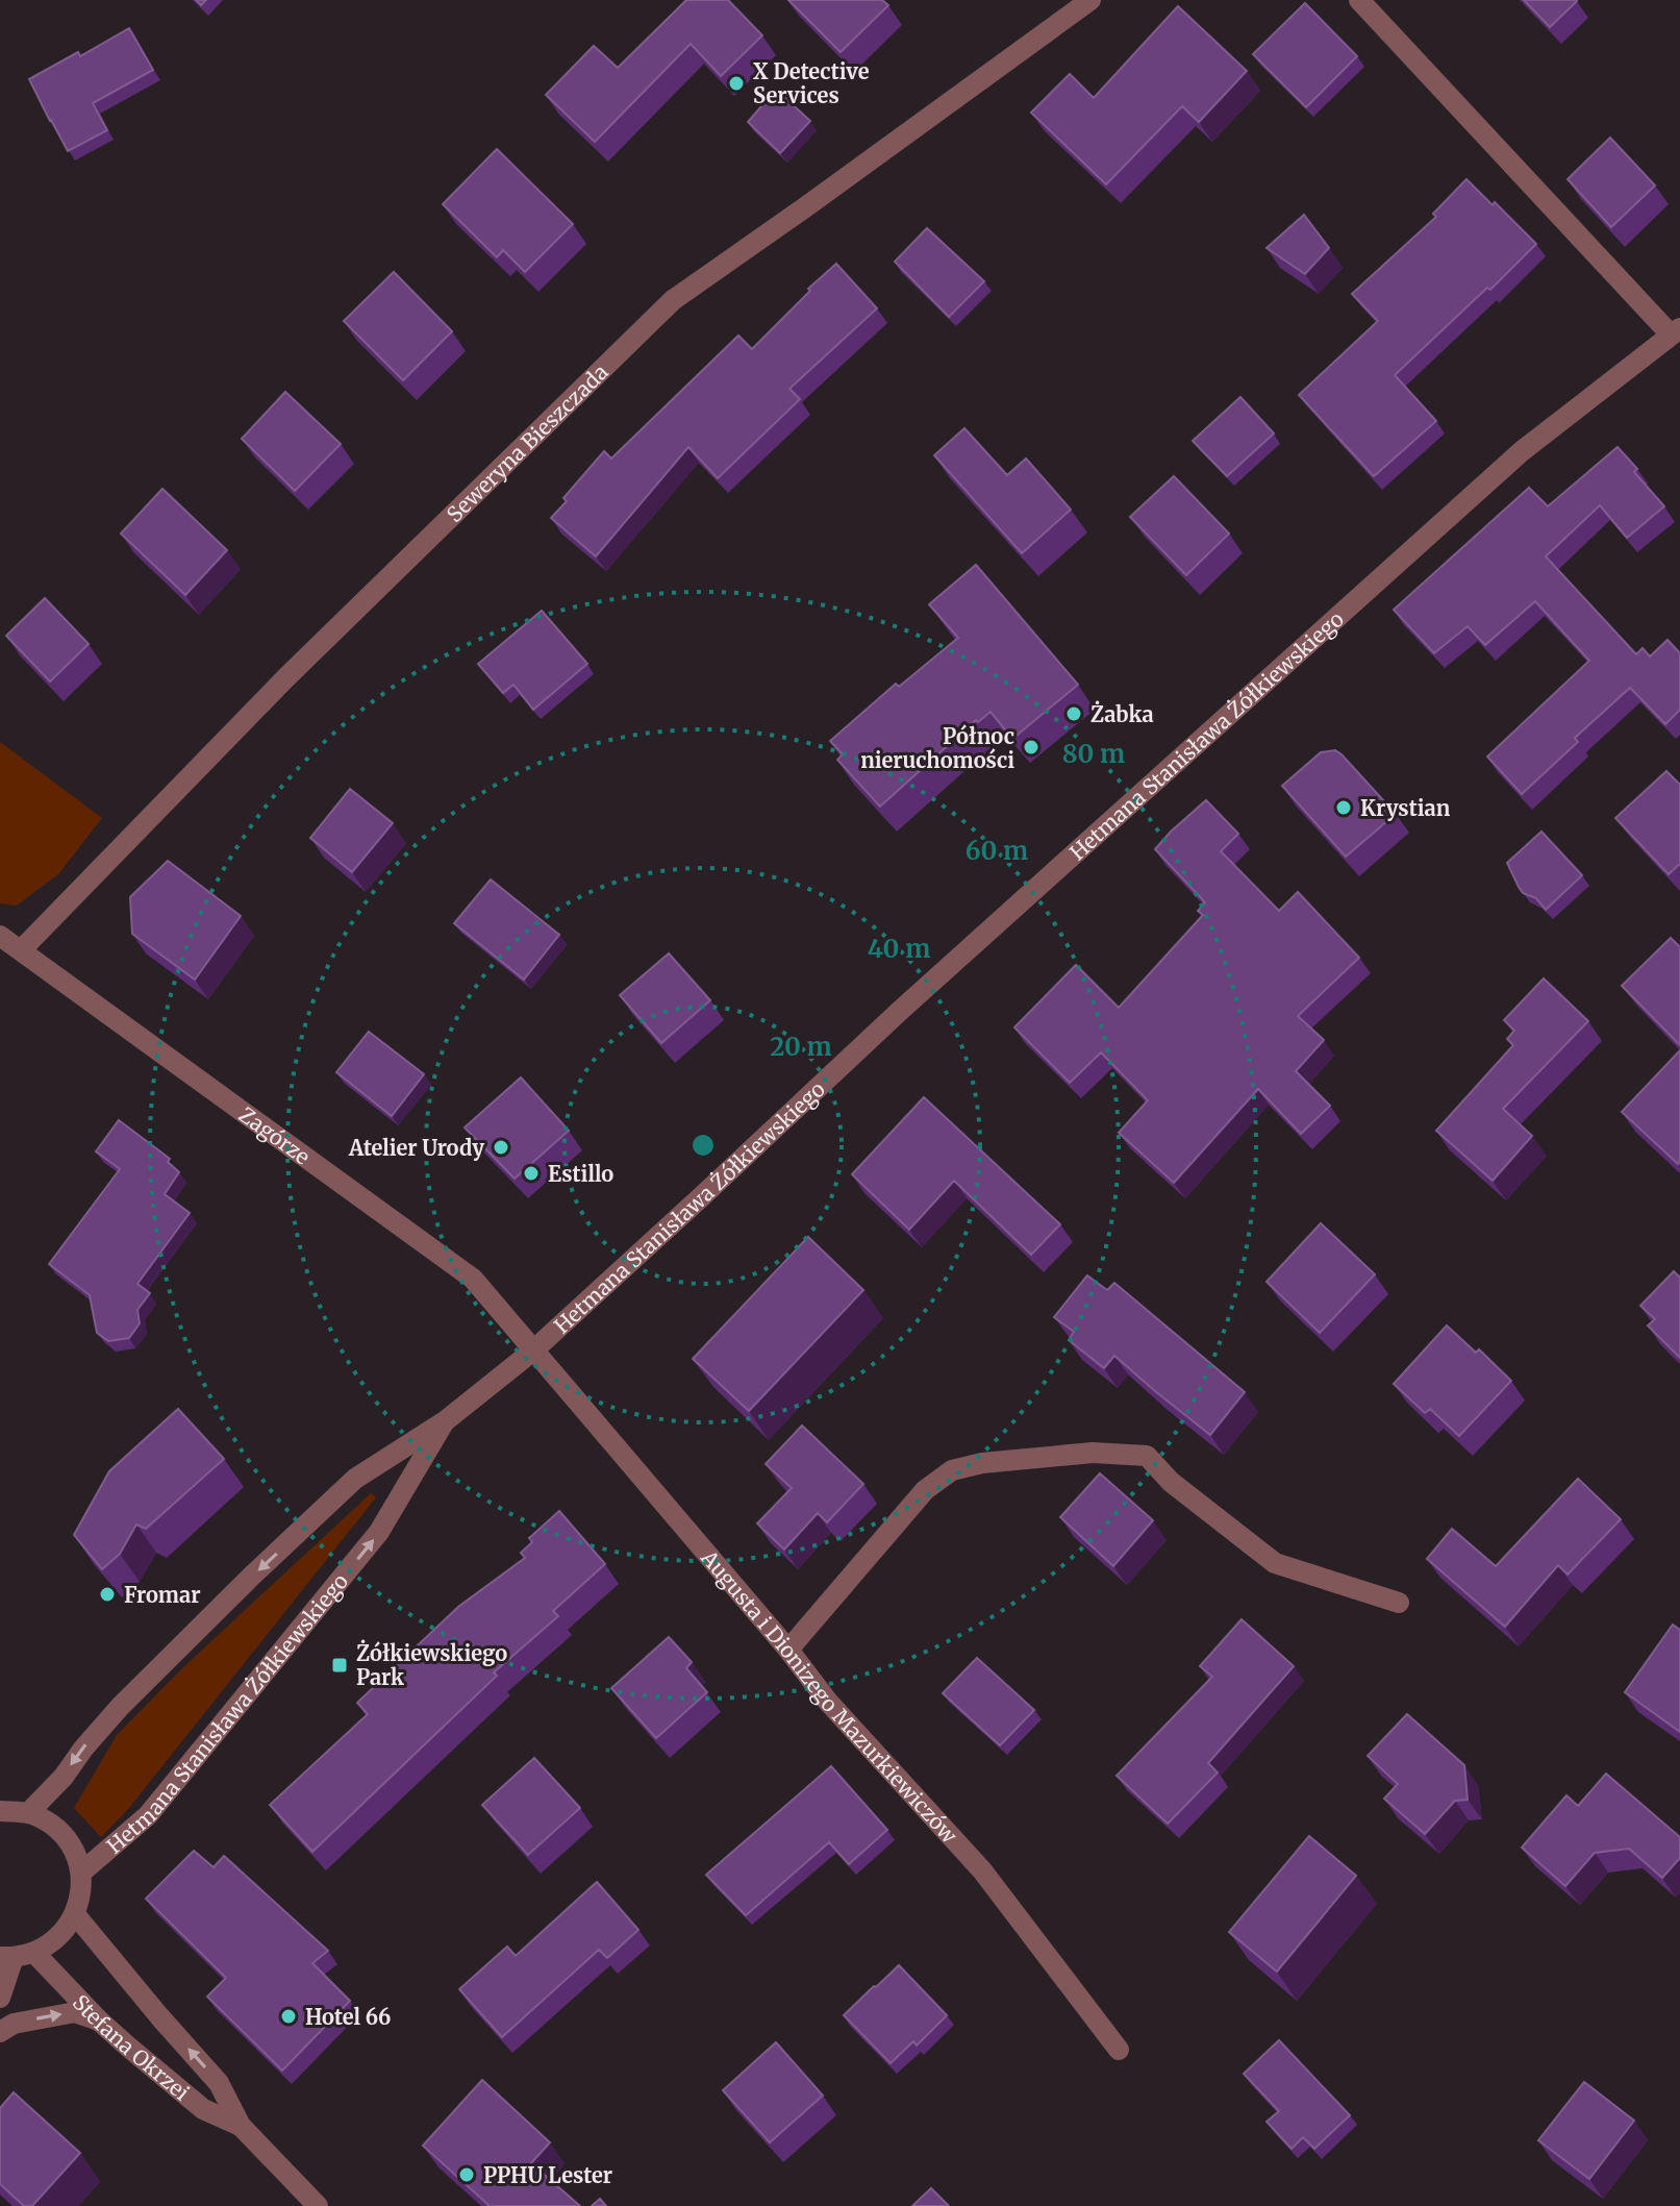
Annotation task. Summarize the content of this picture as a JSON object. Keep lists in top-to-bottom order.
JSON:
{
  "streets": {
    "street": [
      "Seweryna Bieszczada",
      "Hetmana Stanisława Żółkiewskiego",
      "Zagórze",
      "Augusta i Dionizego Mazurkiewiczów",
      "Stefana Okrzei"
    ]
  },
  "crossings": [
    ["Seweryna Bieszczada", "Zagórze"],
    ["Hetmana Stanisława Żółkiewskiego", "Zagórze"],
    ["Hetmana Stanisława Żółkiewskiego", "Augusta i Dionizego Mazurkiewiczów"],
    ["Zagórze", "Augusta i Dionizego Mazurkiewiczów"]
  ],
  "places": {
    "other": [
      "X Detective Services",
      "Żabka",
      "Północ nieruchomości",
      "Krystian",
      "Atelier Urody",
      "Estillo",
      "Fromar",
      "Hotel 66",
      "PPHU Lester"
    ],
    "transit": ["Żółkiewskiego Park"]
  },
  "rings": [
    "80 m",
    "60 m",
    "40 m",
    "20 m"
  ]
}
